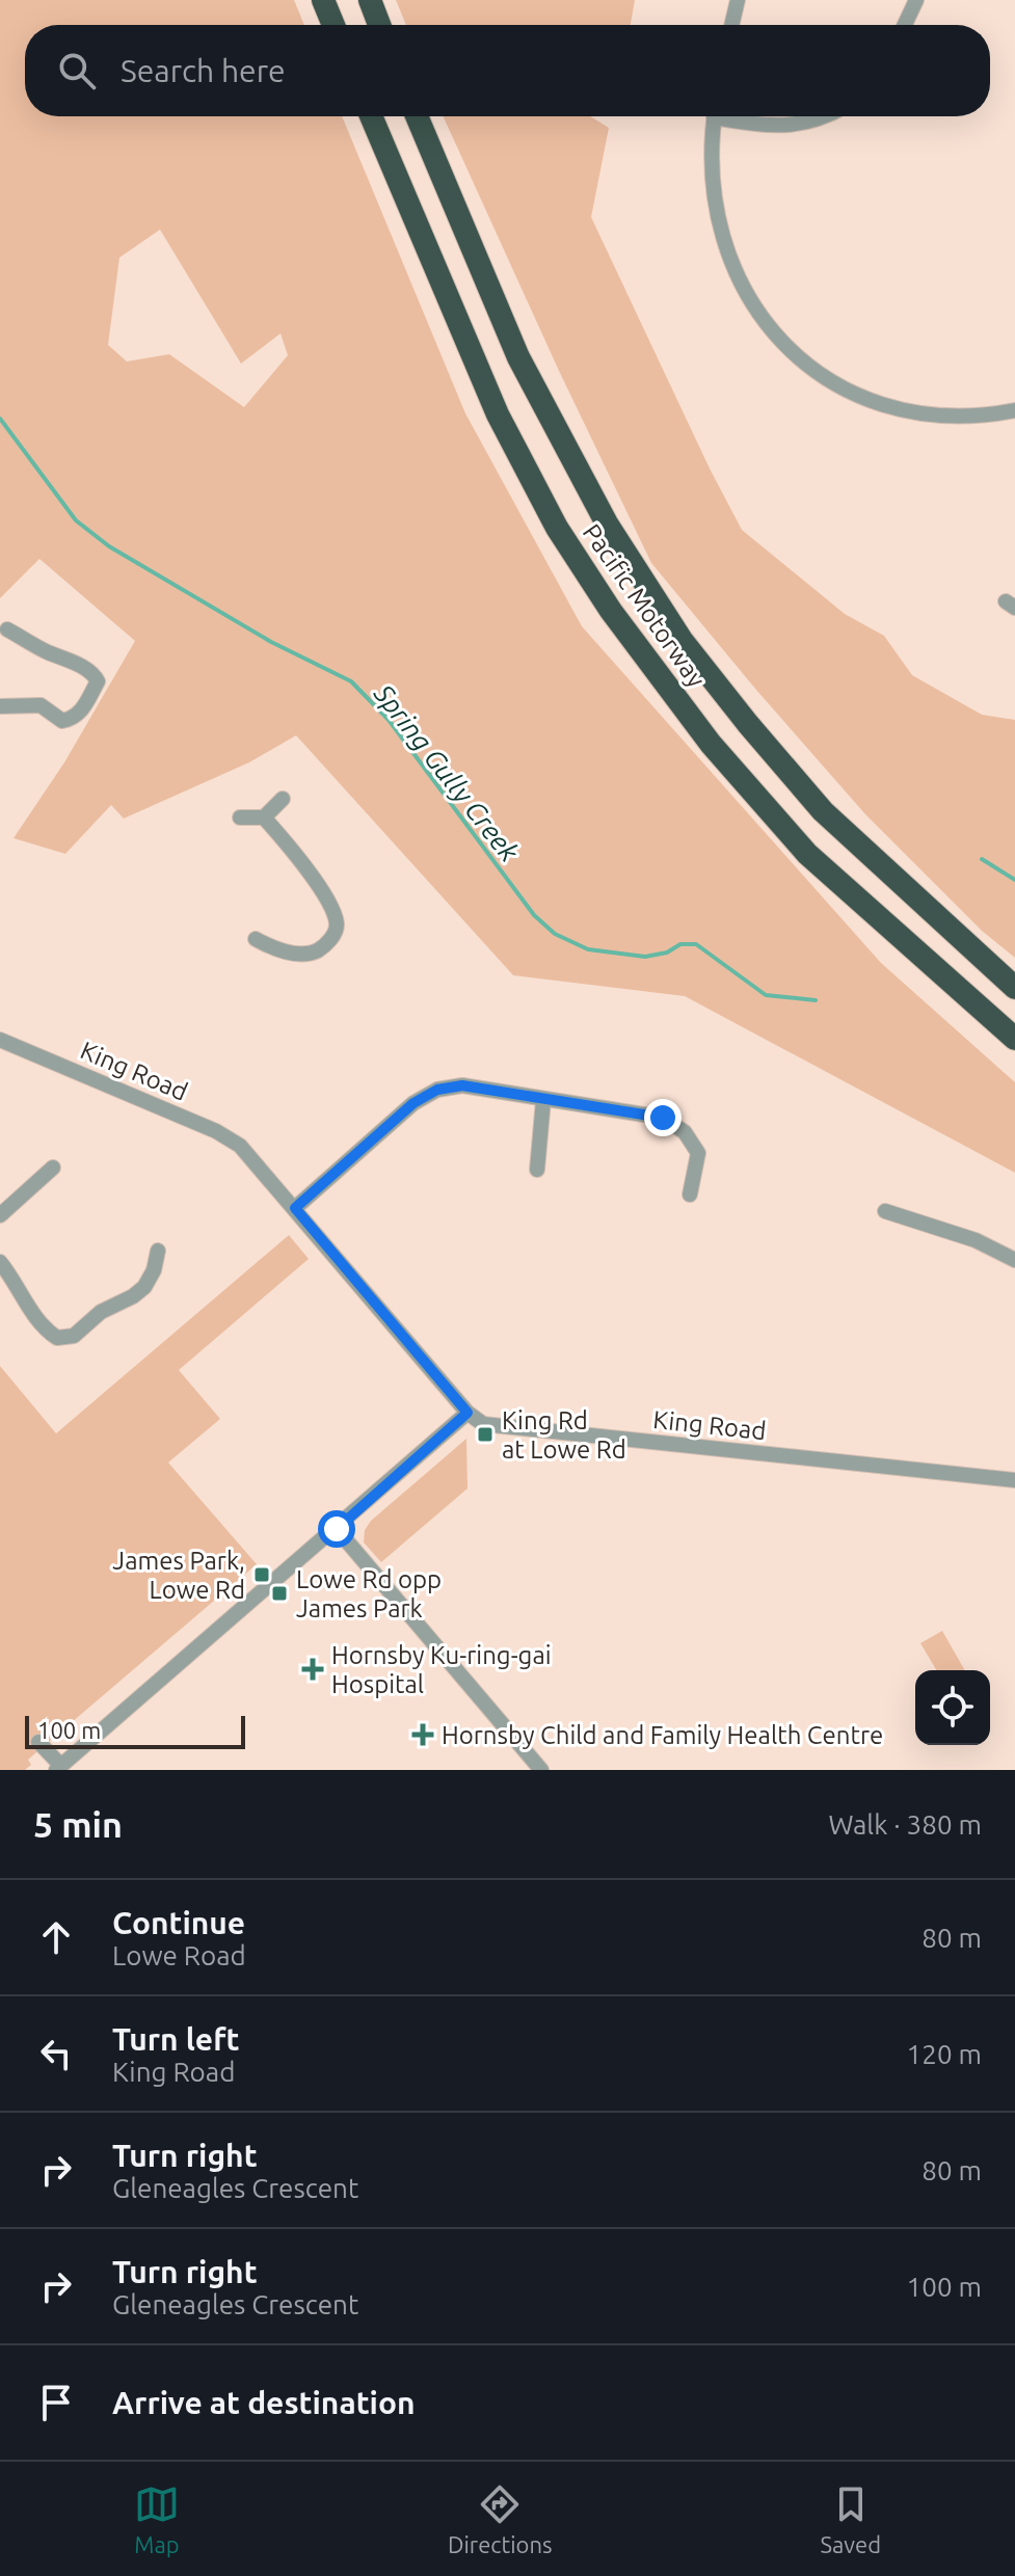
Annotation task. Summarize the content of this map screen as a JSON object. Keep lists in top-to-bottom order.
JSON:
{
  "streets": {
    "highway": ["Pacific Motorway"],
    "street": ["King Road"]
  },
  "water": ["Spring Gully Creek"],
  "places": {
    "transit": ["King Rd at Lowe Rd", "James Park, Lowe Rd", "Lowe Rd opp James Park"],
    "health": ["Hornsby Ku-ring-gai Hospital", "Hornsby Child and Family Health Centre"]
  },
  "scale_bar": "100 m",
  "page": {
    "search": "Search here",
    "scale": "100 m",
    "heading": ["5 min", "Walk · 380 m"],
    "list": [
      ["Continue", "Lowe Road", "80 m"],
      ["Turn left", "King Road", "120 m"],
      ["Turn right", "Gleneagles Crescent", "80 m"],
      ["Turn right", "Gleneagles Crescent", "100 m"],
      "Arrive at destination"
    ],
    "nav": ["Map", "Directions", "Saved"]
  }
}
